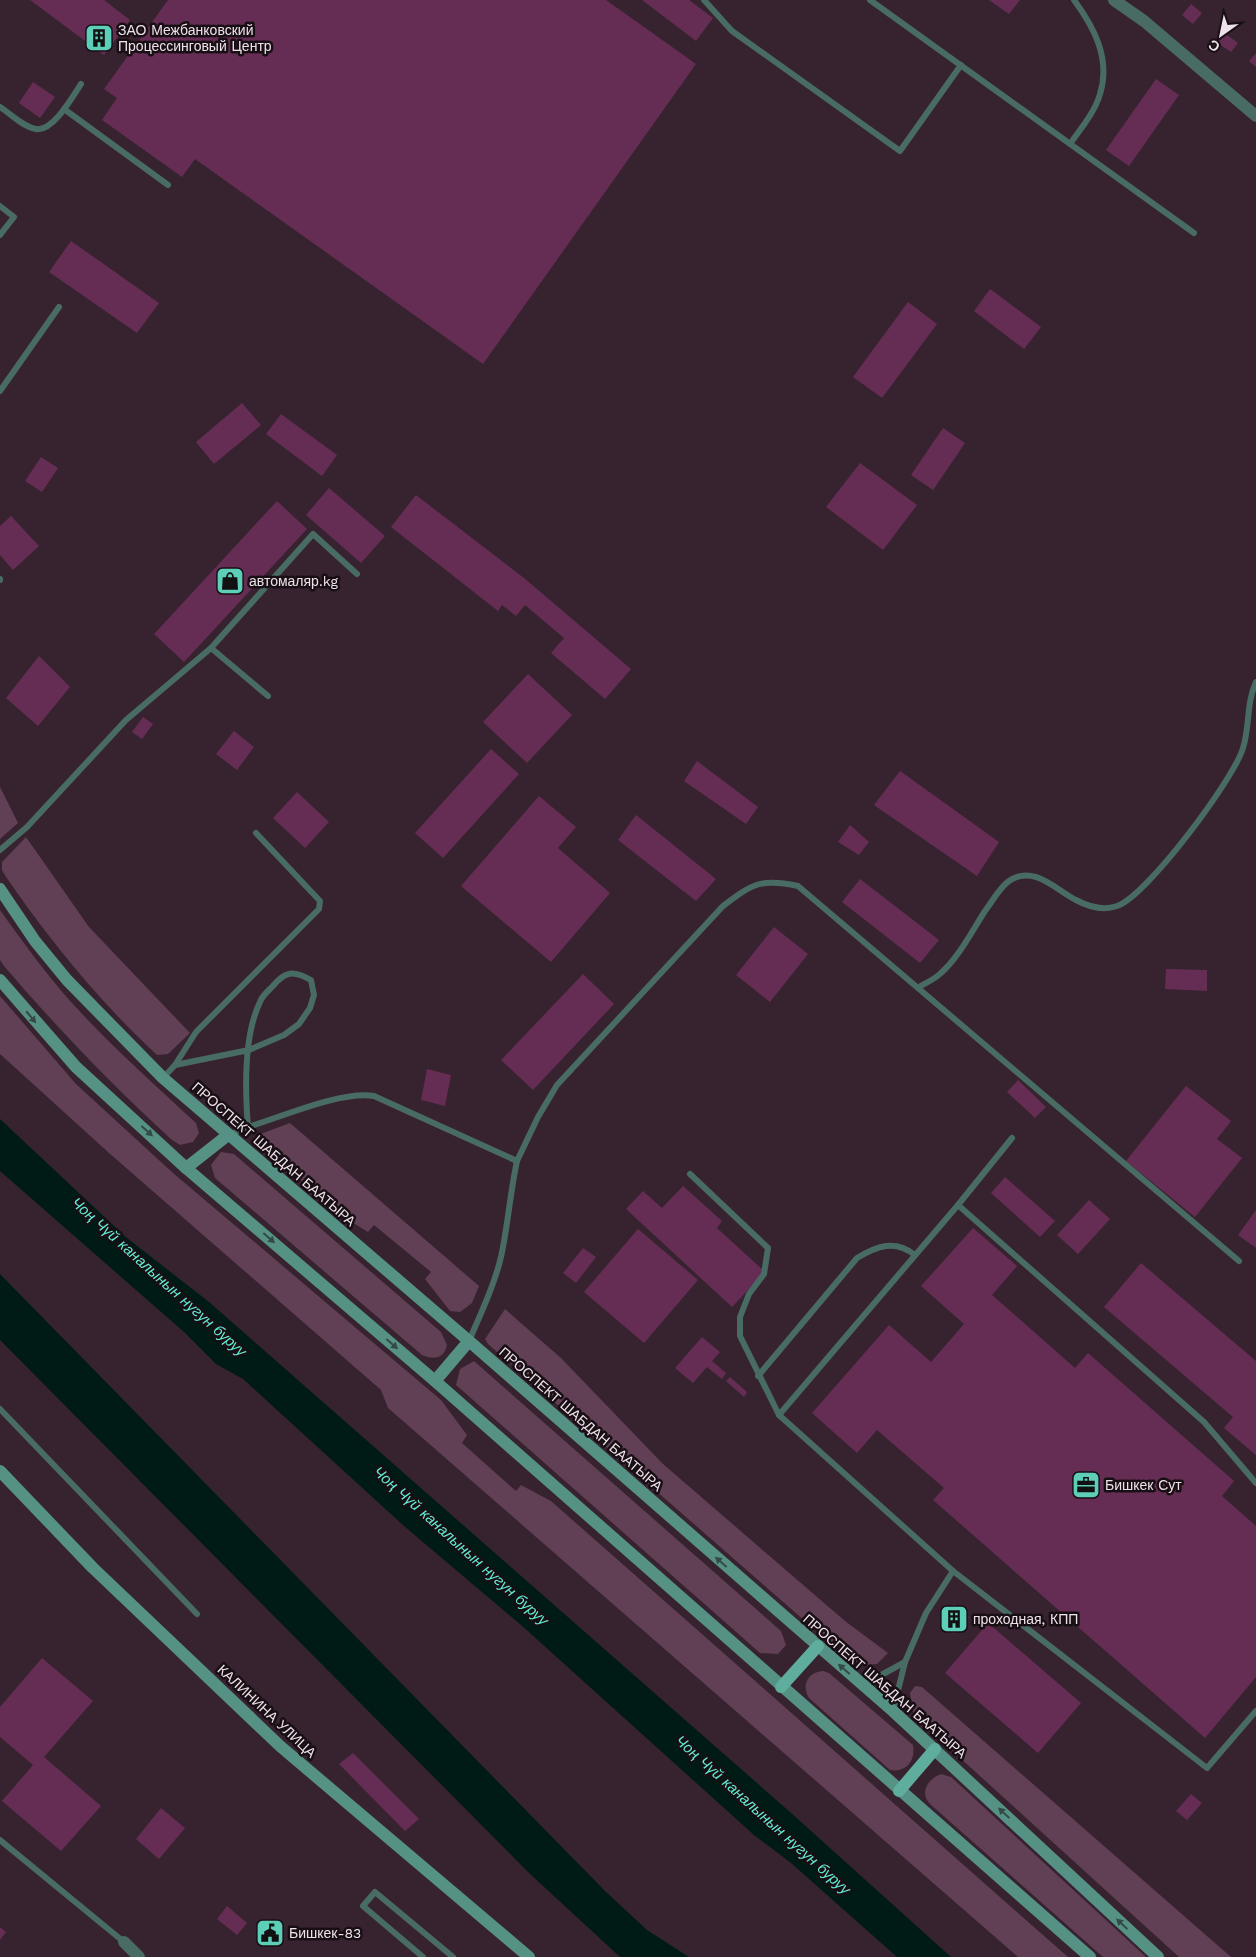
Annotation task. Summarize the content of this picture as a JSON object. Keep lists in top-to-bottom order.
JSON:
{
  "streets": {
    "main road": ["ПРОСПЕКТ ШАБДАН БААТЫРА", "КАЛИНИНА УЛИЦА"]
  },
  "water": ["Чоң Чүй каналынын нугун буруу"],
  "places": {
    "building": ["ЗАО Межбанковский Процессинговый Центр", "проходная, КПП"],
    "shop": ["автомаляр.kg"],
    "office": ["Бишкек Сут"],
    "public building": ["Бишкек-83"]
  },
  "north": "bottom left"
}
